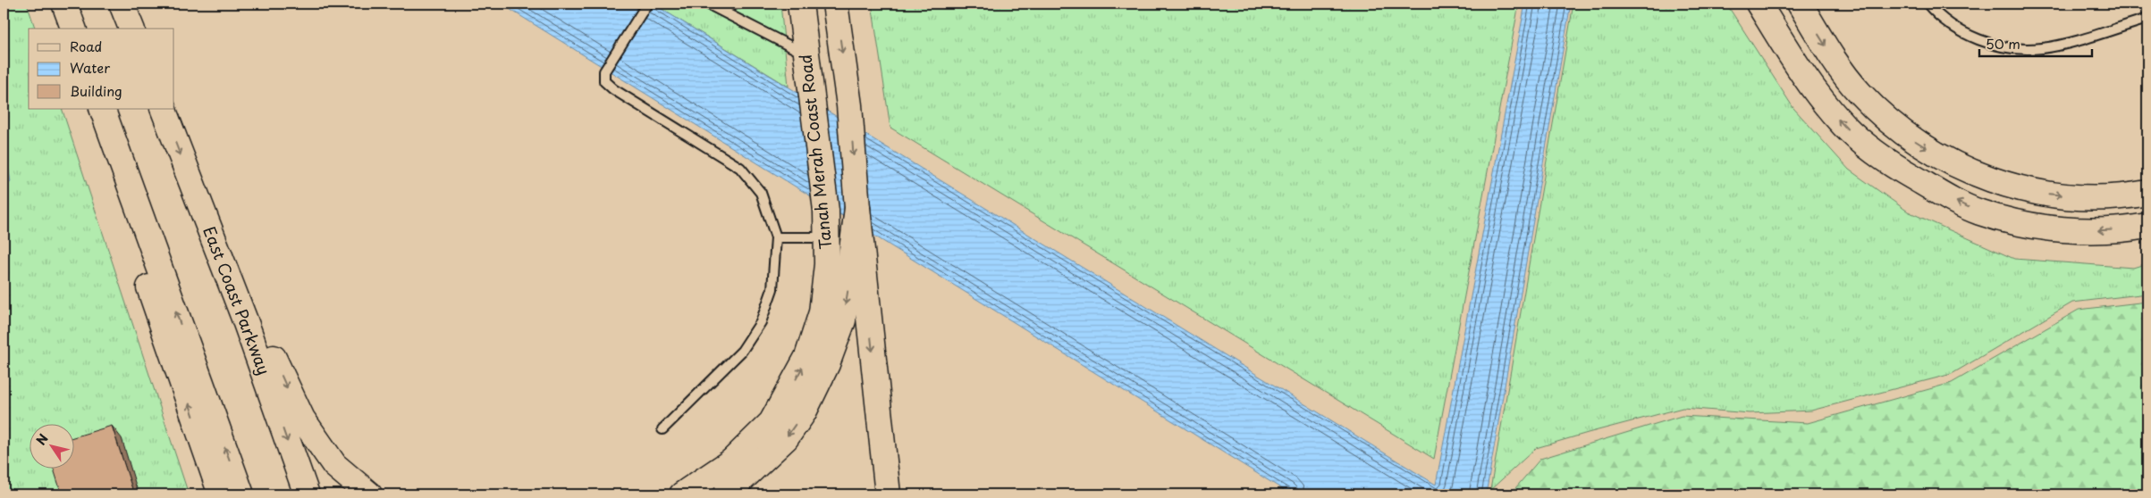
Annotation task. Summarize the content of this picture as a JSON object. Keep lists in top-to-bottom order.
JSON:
{
  "streets": {
    "main road": ["Tanah Merah Coast Road", "East Coast Parkway"]
  },
  "legend": ["Road", "Water", "Building"],
  "scale_bar": "50 m",
  "north": "top left"
}
